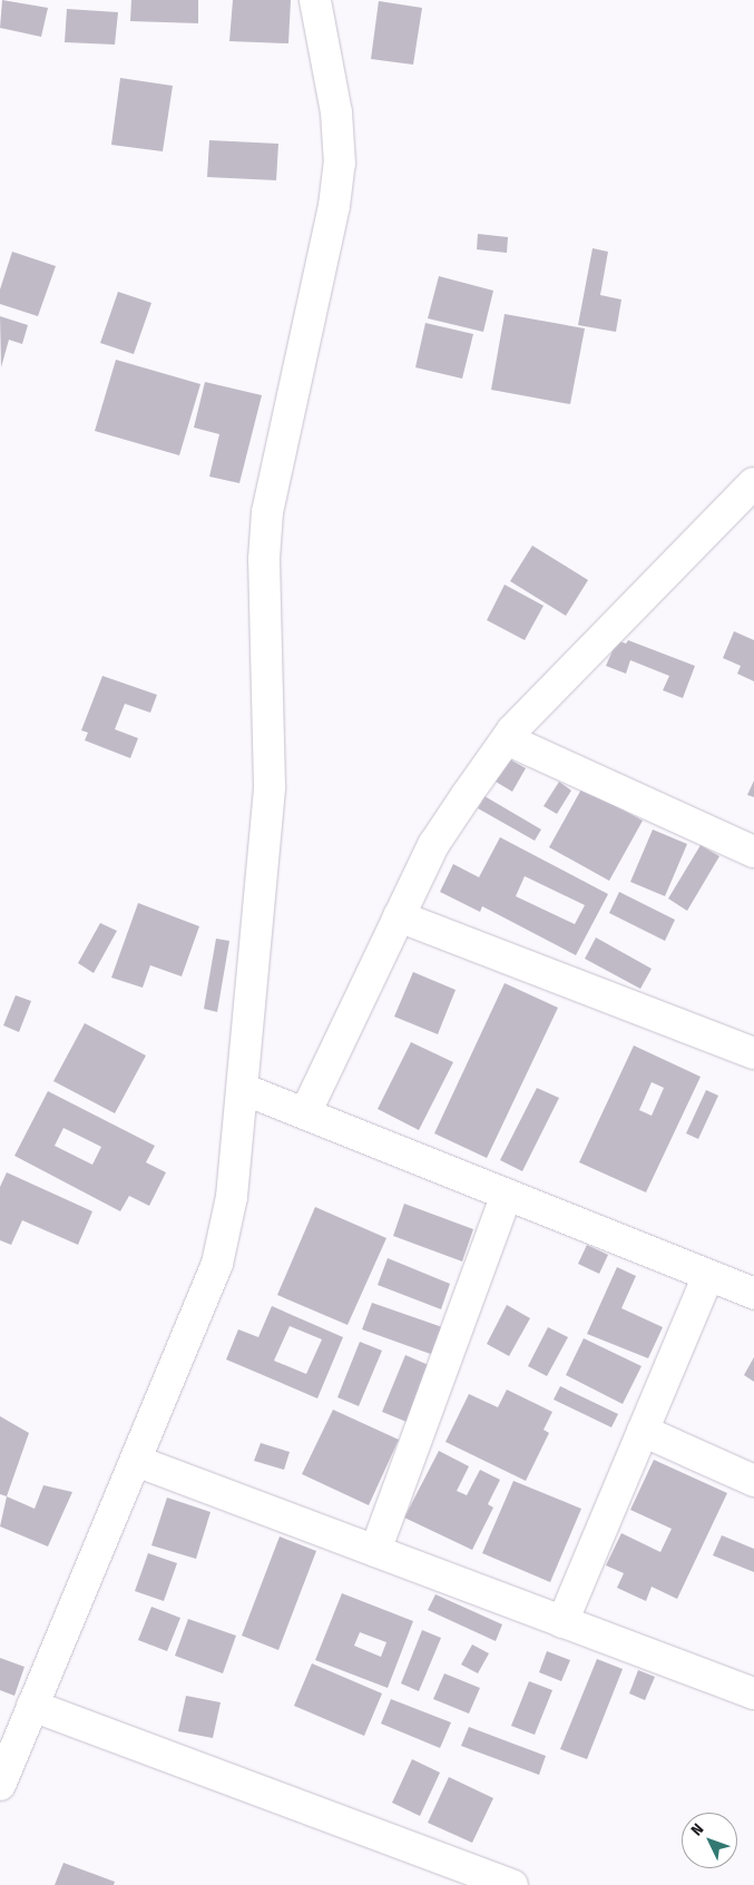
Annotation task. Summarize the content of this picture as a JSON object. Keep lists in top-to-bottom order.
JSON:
{
  "north": "top left"
}
